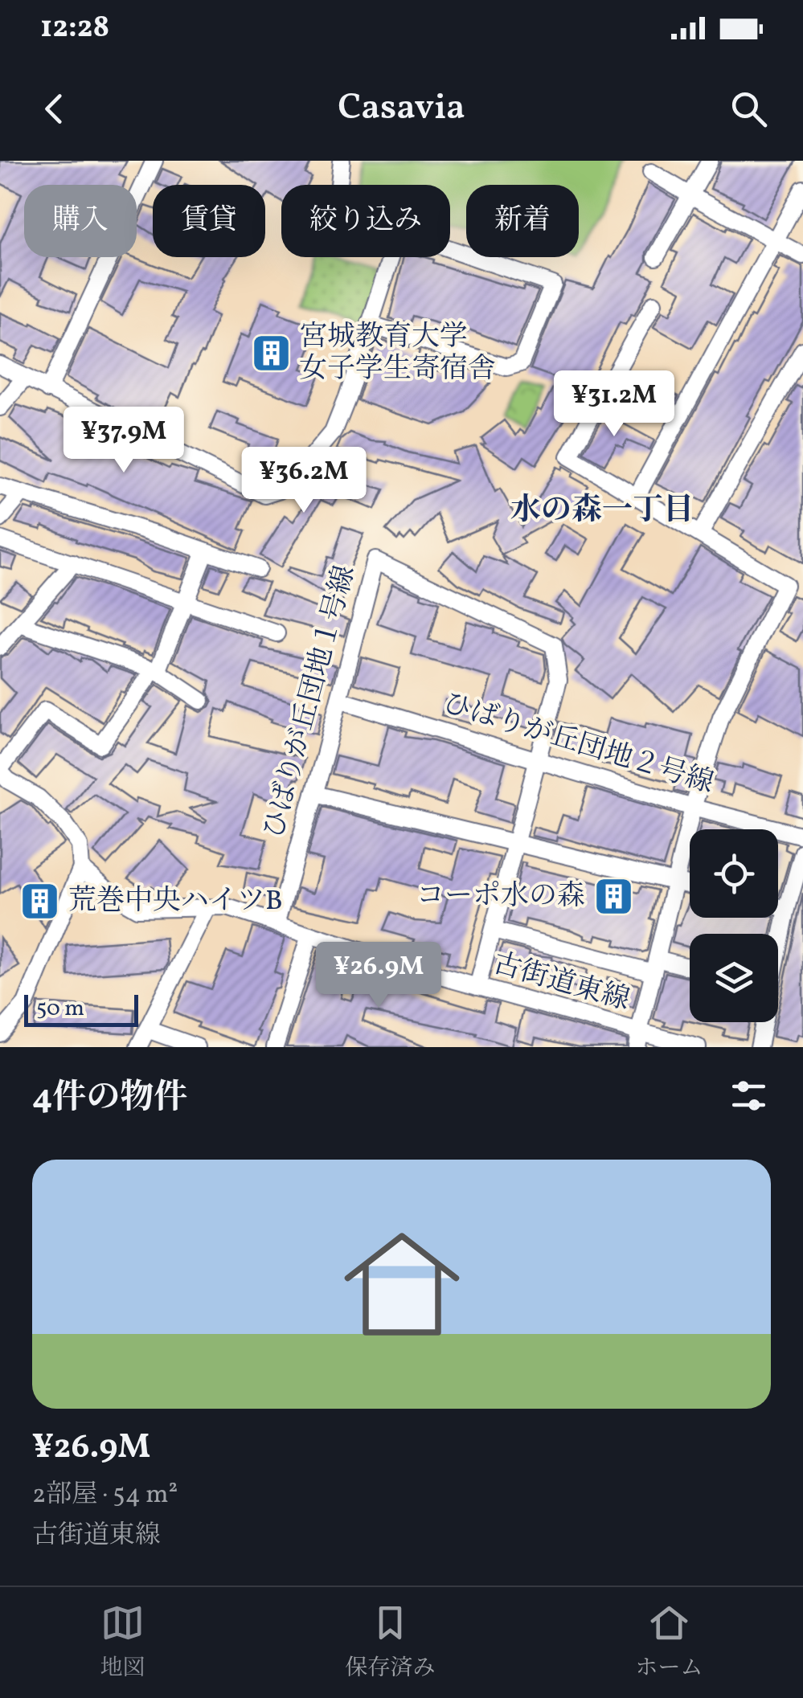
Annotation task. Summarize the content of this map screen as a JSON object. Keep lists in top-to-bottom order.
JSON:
{
  "streets": {
    "street": ["ひばりが丘団地１号線", "ひばりが丘団地２号線", "古街道東線"]
  },
  "crossings": [
    ["ひばりが丘団地１号線", "ひばりが丘団地２号線"],
    ["ひばりが丘団地１号線", "古街道東線"]
  ],
  "districts": ["水の森一丁目"],
  "places": {
    "building": ["宮城教育大学 女子学生寄宿舎", "コーポ水の森", "荒巻中央ハイツB"]
  },
  "scale_bar": "50 m",
  "page": {
    "status": "12:28",
    "header": "Casavia",
    "chip": [
      "購入",
      "賃貸",
      "絞り込み",
      "新着"
    ],
    "price": [
      "¥31.2M",
      "¥37.9M",
      "¥36.2M",
      "¥26.9M"
    ],
    "scale": "50 m",
    "heading": "4件の物件",
    "list": [
      {
        "name": "¥26.9M",
        "note": "2部屋 · 54 m² · 古街道東線"
      }
    ],
    "tabs": ["地図", "保存済み", "ホーム"]
  }
}
